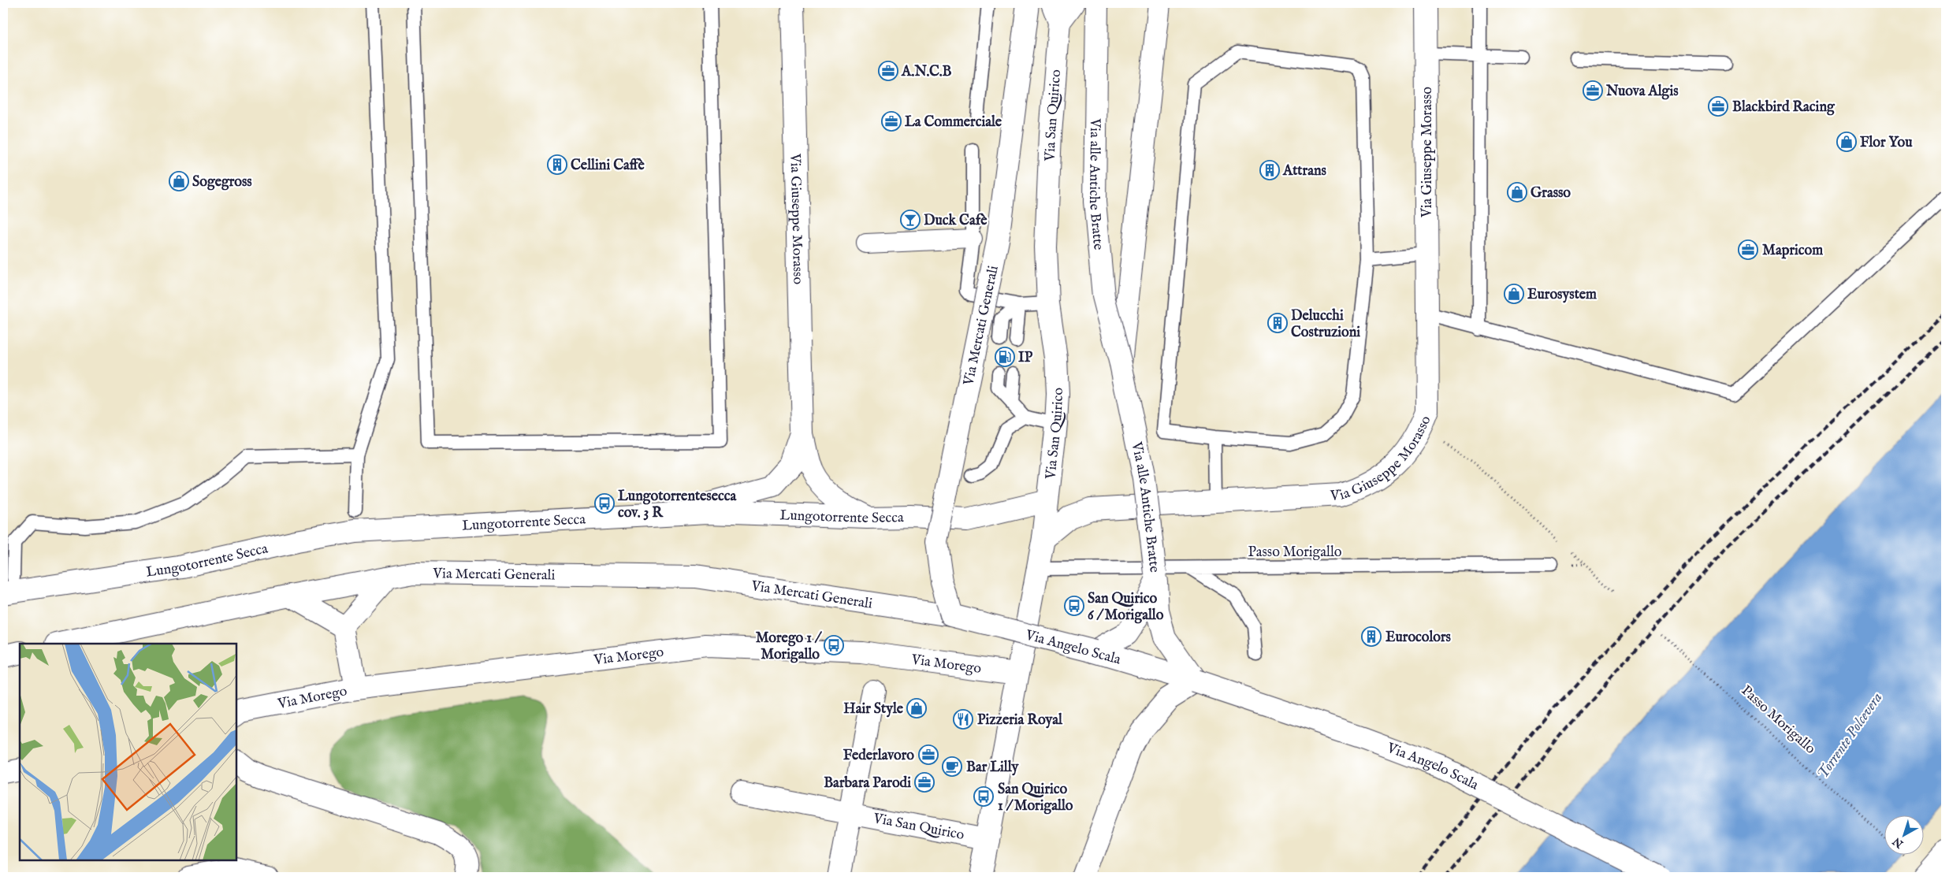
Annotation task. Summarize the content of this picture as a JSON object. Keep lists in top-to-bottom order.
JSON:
{
  "streets": {
    "main road": [
      "Via San Quirico",
      "Via Giuseppe Morasso",
      "Via alle Antiche Bratte",
      "Via Mercati Generali",
      "Lungotorrente Secca",
      "Via Angelo Scala",
      "Via Morego"
    ],
    "lane": ["Passo Morigallo"]
  },
  "crossings": [
    ["Via San Quirico", "Via Giuseppe Morasso"],
    ["Via San Quirico", "Lungotorrente Secca"],
    ["Via San Quirico", "Passo Morigallo"],
    ["Via San Quirico", "Via Morego"],
    ["Via Giuseppe Morasso", "Lungotorrente Secca"],
    ["Via alle Antiche Bratte", "Via Angelo Scala"],
    ["Via Mercati Generali", "Via Angelo Scala"]
  ],
  "water": ["Torrente Polcevera"],
  "places": {
    "office": [
      "A.N.C.B",
      "Nuova Algis",
      "Blackbird Racing",
      "La Commerciale",
      "Mapricom",
      "Federlavoro",
      "Barbara Parodi"
    ],
    "shop": [
      "Flor You",
      "Sogegross",
      "Grasso",
      "Eurosystem",
      "Hair Style"
    ],
    "building": [
      "Cellini Caffè",
      "Attrans",
      "Delucchi Costruzioni",
      "Eurocolors"
    ],
    "bar": ["Duck Cafè"],
    "fuel station": ["IP"],
    "bus stop": [
      "Lungotorrentesecca cov. 3 R",
      "San Quirico 6 / Morigallo",
      "Morego 1 / Morigallo",
      "San Quirico 1 / Morigallo"
    ],
    "restaurant": ["Pizzeria Royal"],
    "cafe": ["Bar Lilly"]
  },
  "north": "bottom left"
}
